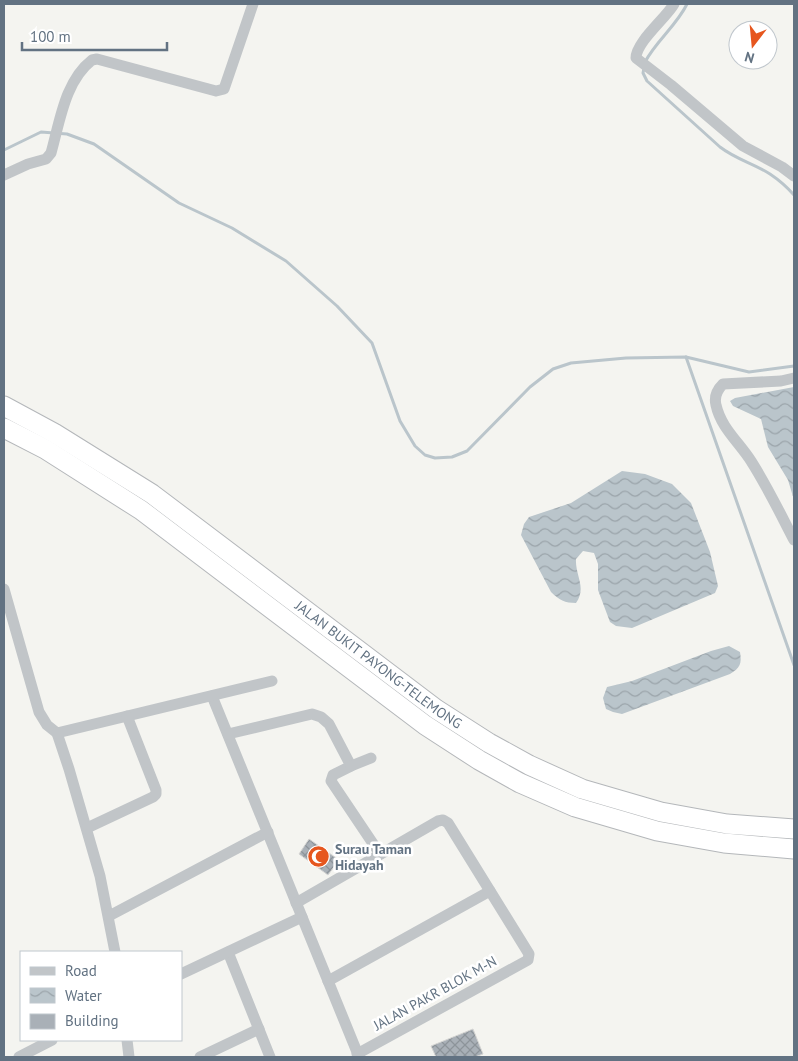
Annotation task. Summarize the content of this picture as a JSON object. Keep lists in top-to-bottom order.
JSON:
{
  "streets": {
    "highway": ["JALAN BUKIT PAYONG-TELEMONG"],
    "street": ["JALAN PAKR BLOK M-N"]
  },
  "places": {
    "mosque": ["Surau Taman Hidayah"]
  },
  "legend": ["Road", "Water", "Building"],
  "scale_bar": "100 m",
  "north": "bottom"
}
